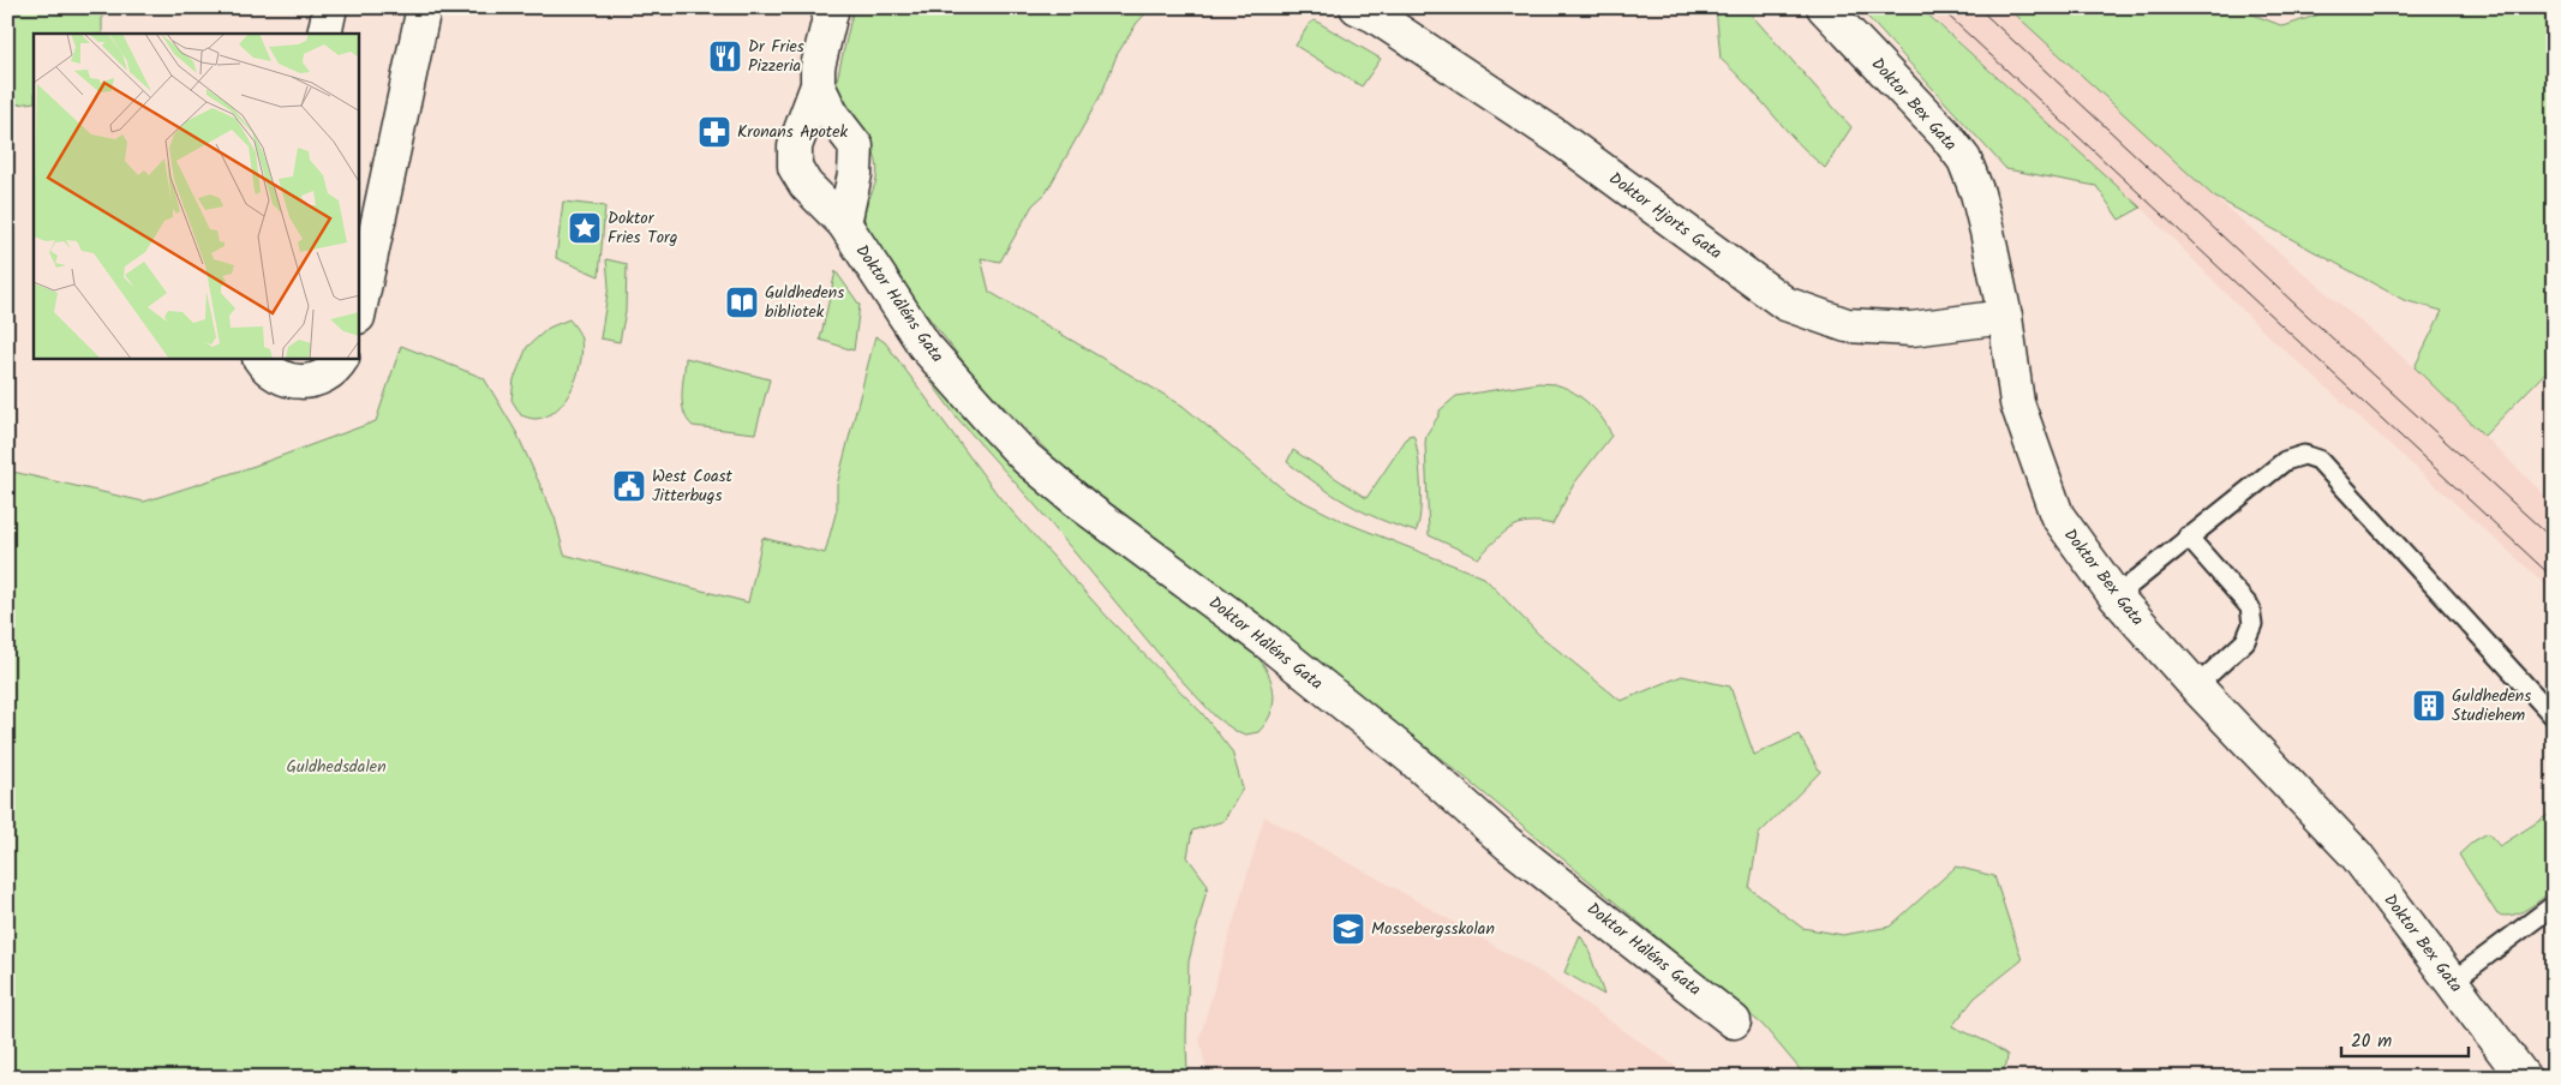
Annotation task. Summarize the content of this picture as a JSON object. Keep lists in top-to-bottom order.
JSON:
{
  "streets": {
    "street": ["Doktor Bex Gata", "Doktor Hjorts Gata", "Doktor Håléns Gata"]
  },
  "crossings": [
    ["Doktor Bex Gata", "Doktor Hjorts Gata"]
  ],
  "parks": ["Guldhedsdalen"],
  "places": {
    "restaurant": ["Dr Fries Pizzeria"],
    "pharmacy": ["Kronans Apotek"],
    "place": ["Doktor Fries Torg"],
    "library": ["Guldhedens bibliotek"],
    "public building": ["West Coast Jitterbugs"],
    "building": ["Guldhedens Studiehem"],
    "school or university": ["Mossebergsskolan"]
  },
  "scale_bar": "20 m"
}
